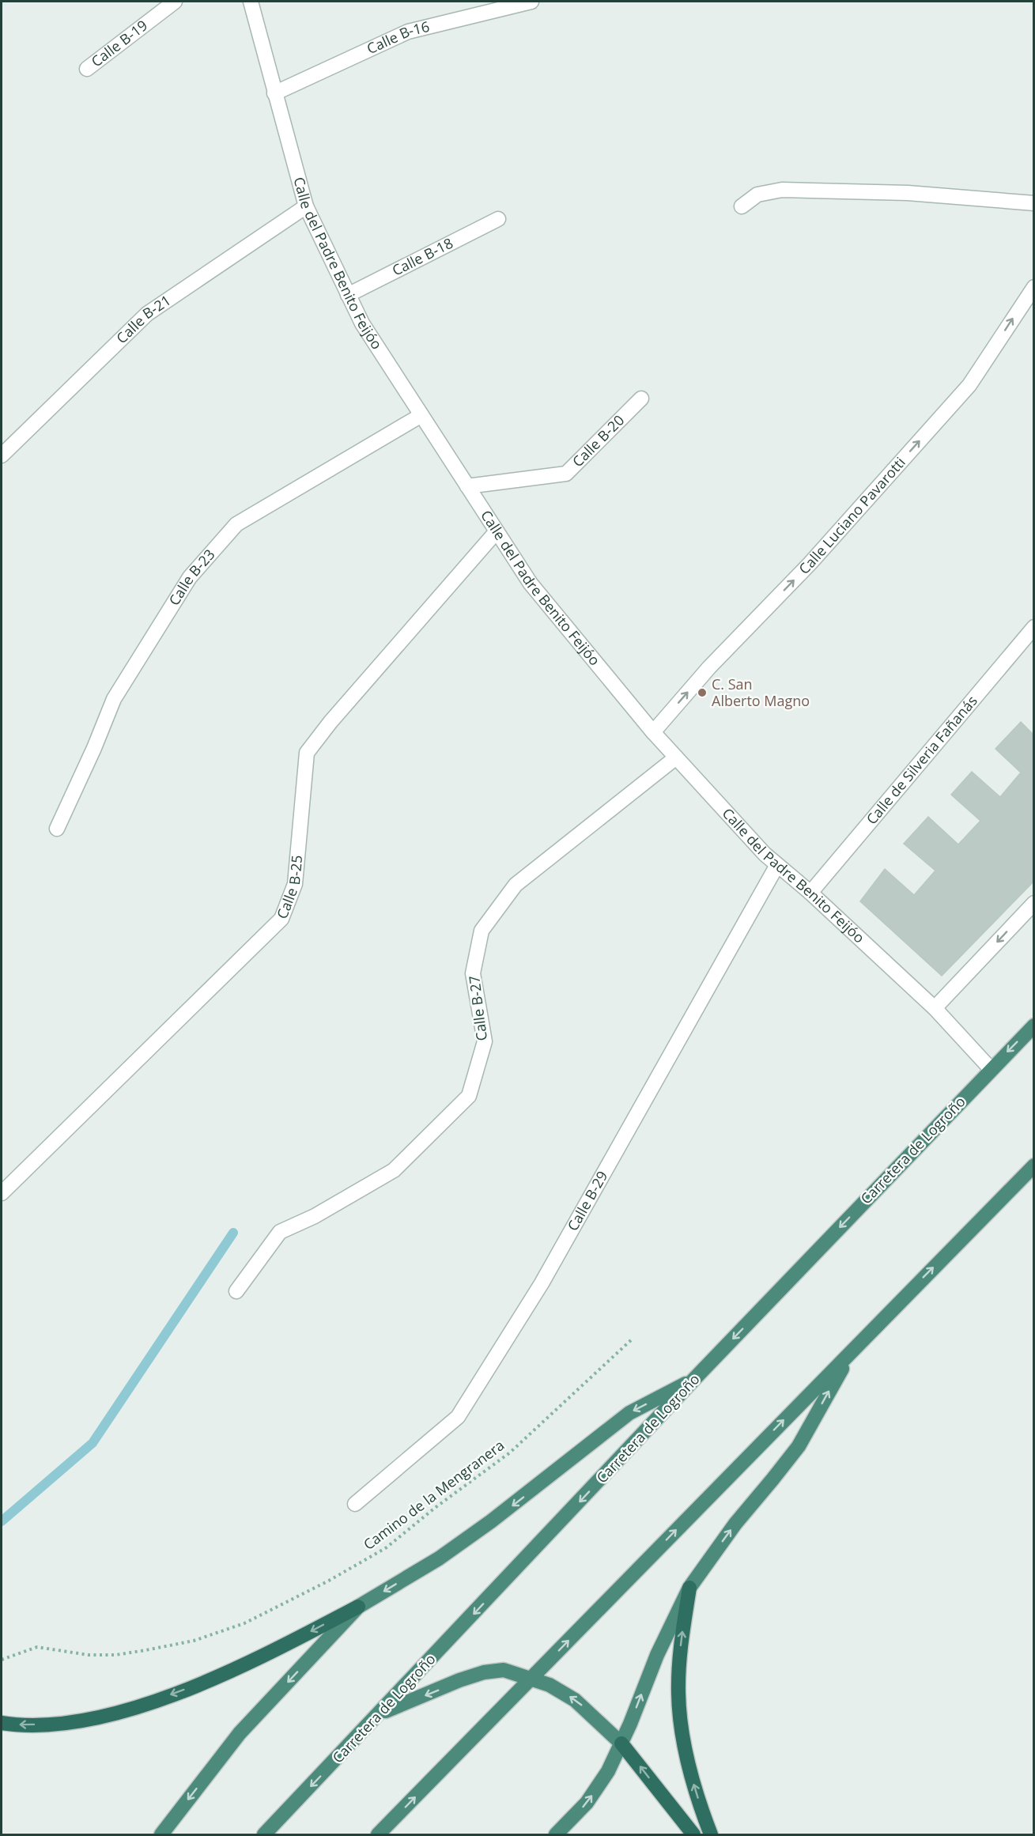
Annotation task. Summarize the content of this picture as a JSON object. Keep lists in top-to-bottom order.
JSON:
{
  "streets": {
    "highway": ["Carretera de Logroño"],
    "street": [
      "Calle B-16",
      "Calle B-19",
      "Calle B-18",
      "Calle del Padre Benito Feijóo",
      "Calle B-21",
      "Calle B-20",
      "Calle Luciano Pavarotti",
      "Calle B-23",
      "Calle de Silveria Fañanás",
      "Calle B-25",
      "Calle B-27",
      "Calle B-29"
    ],
    "path": ["Camino de la Mengranera"]
  },
  "crossings": [
    ["Calle B-16", "Calle del Padre Benito Feijóo"],
    ["Calle B-18", "Calle del Padre Benito Feijóo"],
    ["Calle del Padre Benito Feijóo", "Calle B-21"],
    ["Calle del Padre Benito Feijóo", "Calle B-20"],
    ["Calle del Padre Benito Feijóo", "Calle Luciano Pavarotti"],
    ["Calle del Padre Benito Feijóo", "Calle B-23"],
    ["Calle del Padre Benito Feijóo", "Calle de Silveria Fañanás"],
    ["Calle del Padre Benito Feijóo", "Calle B-25"],
    ["Calle del Padre Benito Feijóo", "Calle B-27"],
    ["Calle del Padre Benito Feijóo", "Carretera de Logroño"],
    ["Calle del Padre Benito Feijóo", "Calle B-29"]
  ],
  "one_way": ["Calle Luciano Pavarotti"],
  "places": ["C. San Alberto Magno"]
}
